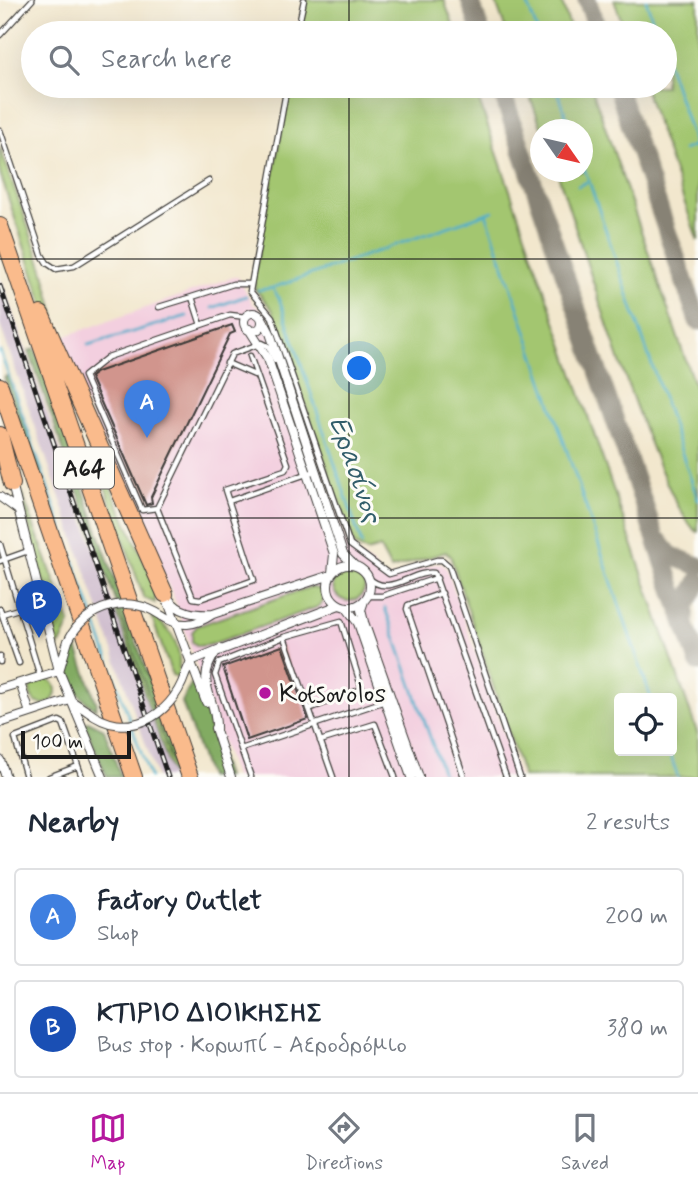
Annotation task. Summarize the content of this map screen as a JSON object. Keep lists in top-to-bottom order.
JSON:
{
  "streets": {
    "highway": ["Α64"]
  },
  "water": ["Ερασίνος"],
  "places": ["Kotsovolos"],
  "scale_bar": "100 m",
  "north": "bottom right",
  "page": {
    "search": "Search here",
    "pins": ["A", "B"],
    "scale": "100 m",
    "heading": ["Nearby", "2 results"],
    "list": [
      {
        "mark": "A",
        "name": "Factory Outlet",
        "note": "Shop",
        "value": "200 m"
      },
      {
        "mark": "B",
        "name": "ΚΤΙΡΙΟ ΔΙΟΙΚΗΣΗΣ",
        "note": "Bus stop · Κορωπί - Αεροδρόμιο",
        "value": "380 m"
      }
    ],
    "nav": ["Map", "Directions", "Saved"]
  }
}
